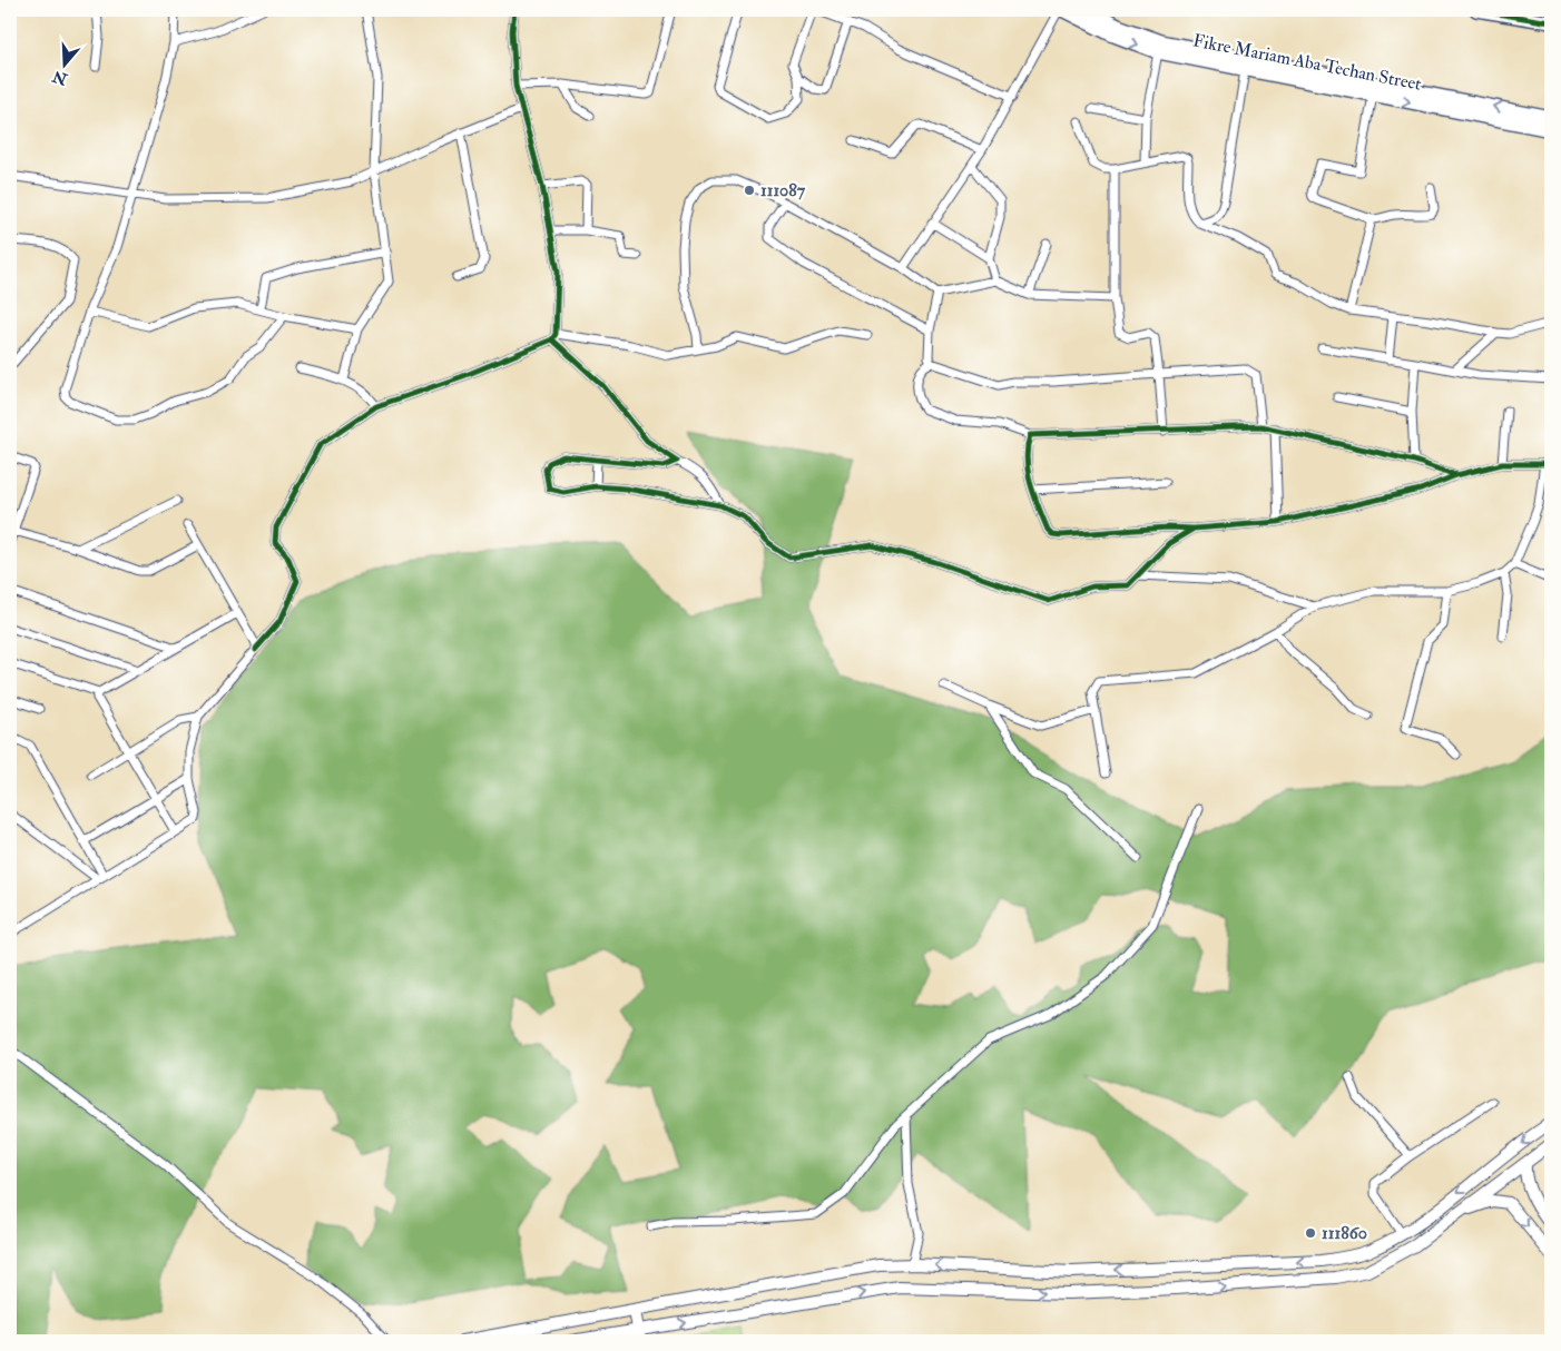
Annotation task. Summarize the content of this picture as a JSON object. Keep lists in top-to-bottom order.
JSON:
{
  "streets": {
    "main road": ["Fikre Mariam Aba Techan Street"]
  },
  "places": ["111087", "111860"],
  "north": "bottom"
}
